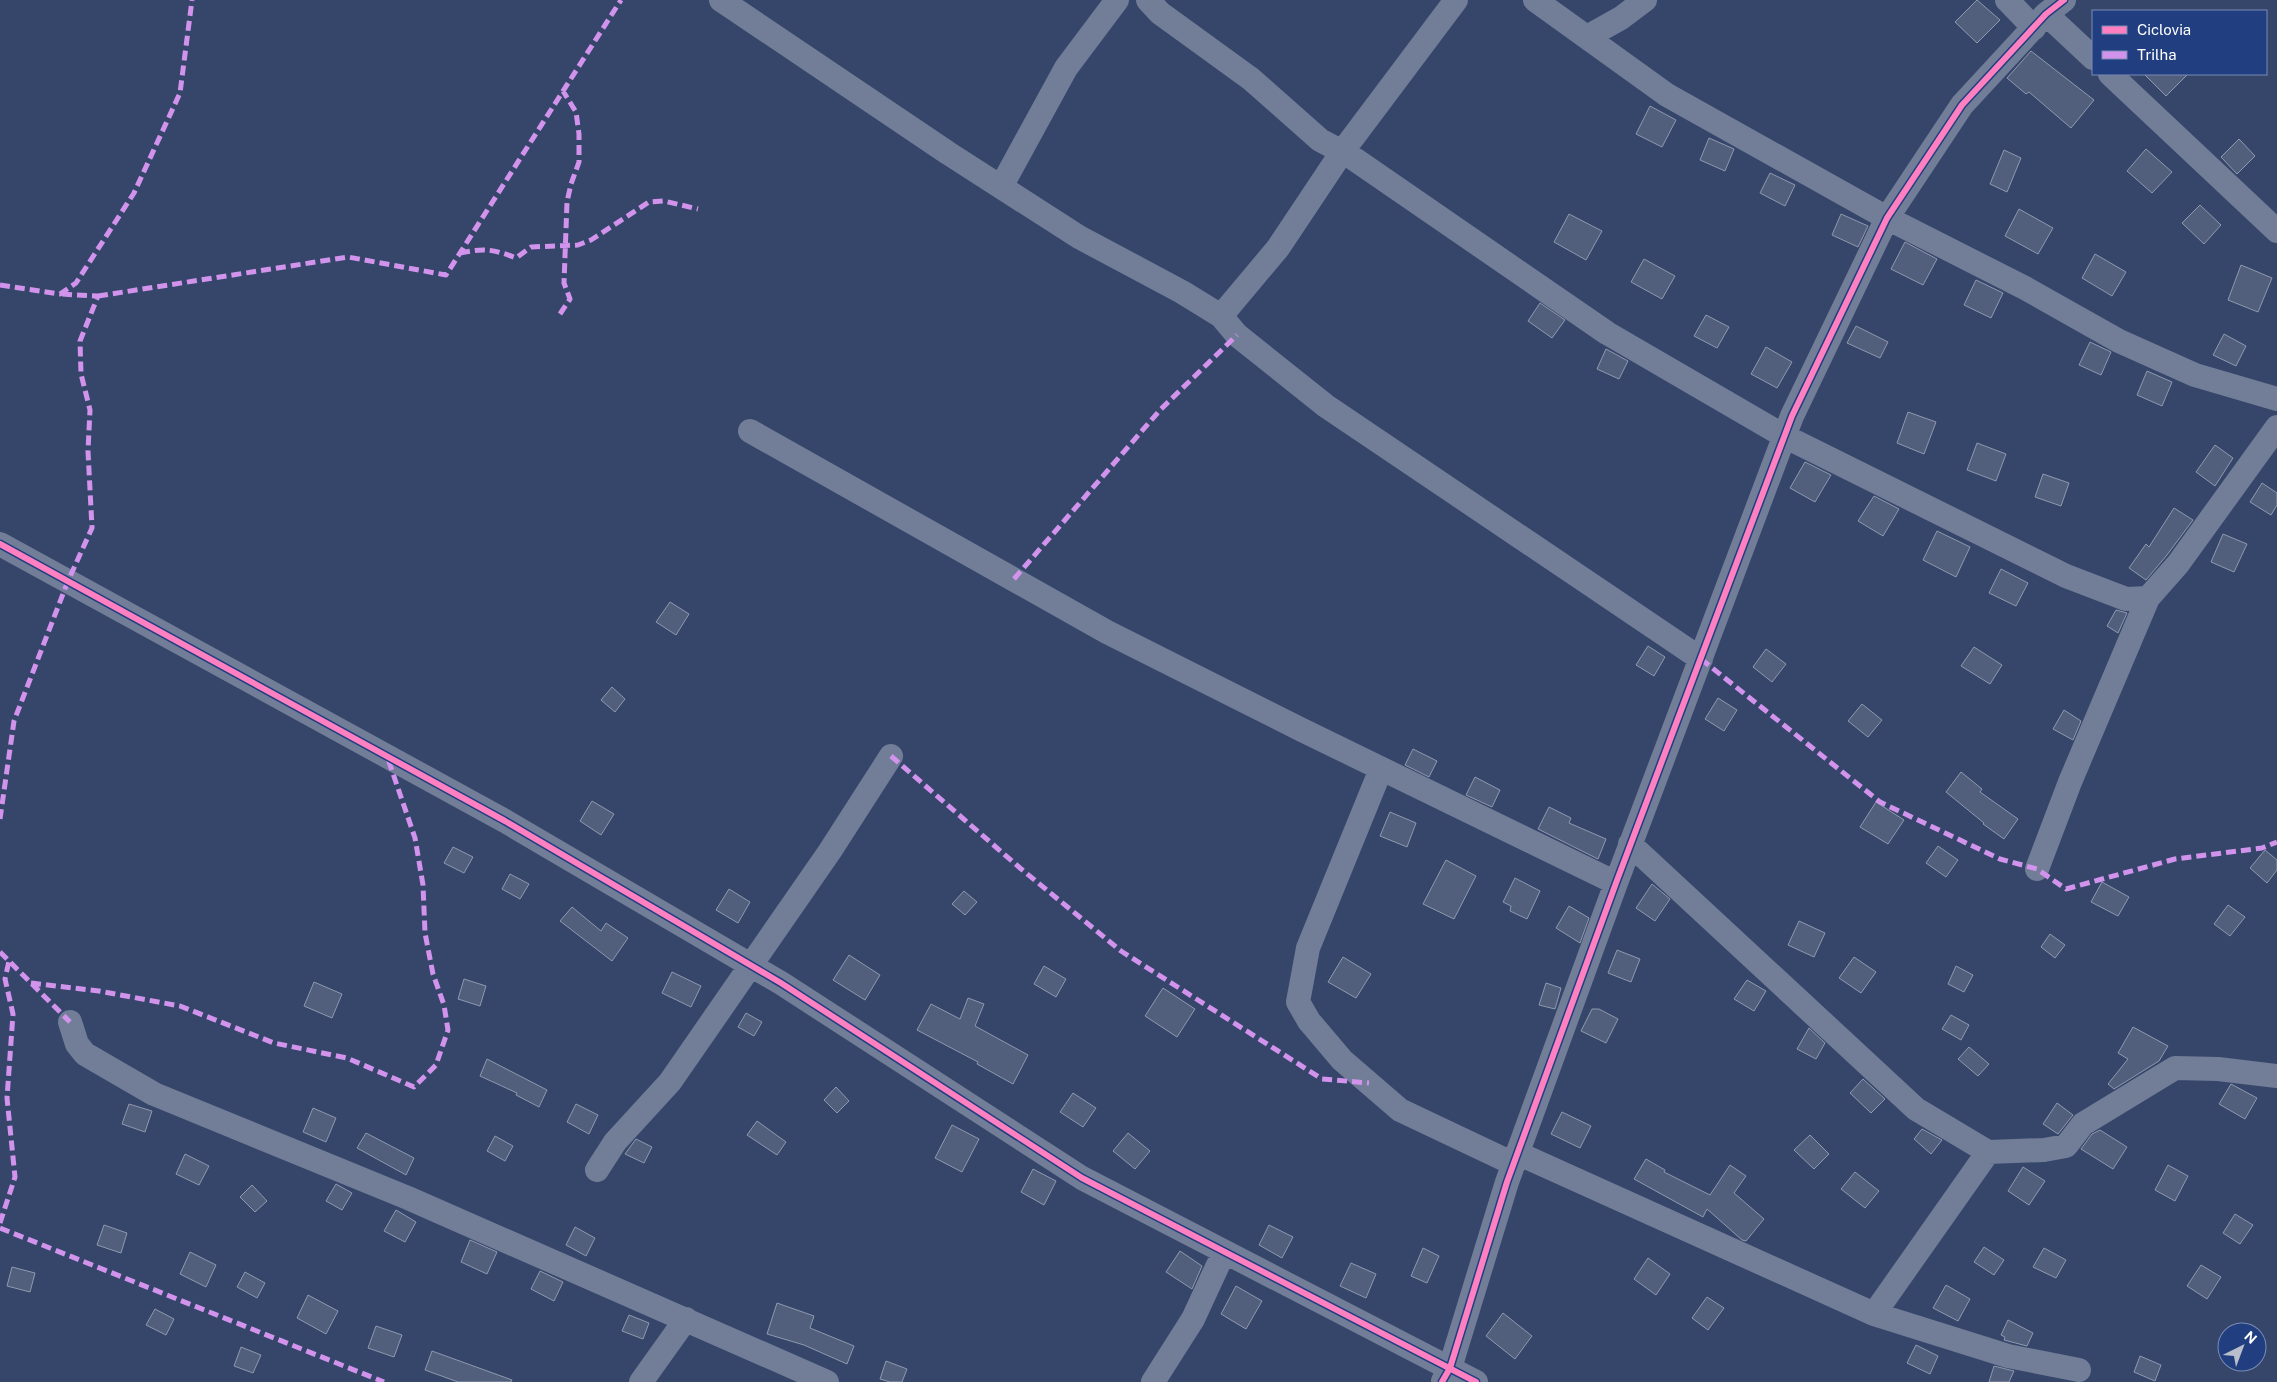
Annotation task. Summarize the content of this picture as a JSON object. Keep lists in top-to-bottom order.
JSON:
{
  "legend": ["Ciclovia", "Trilha"],
  "north": "top right"
}
